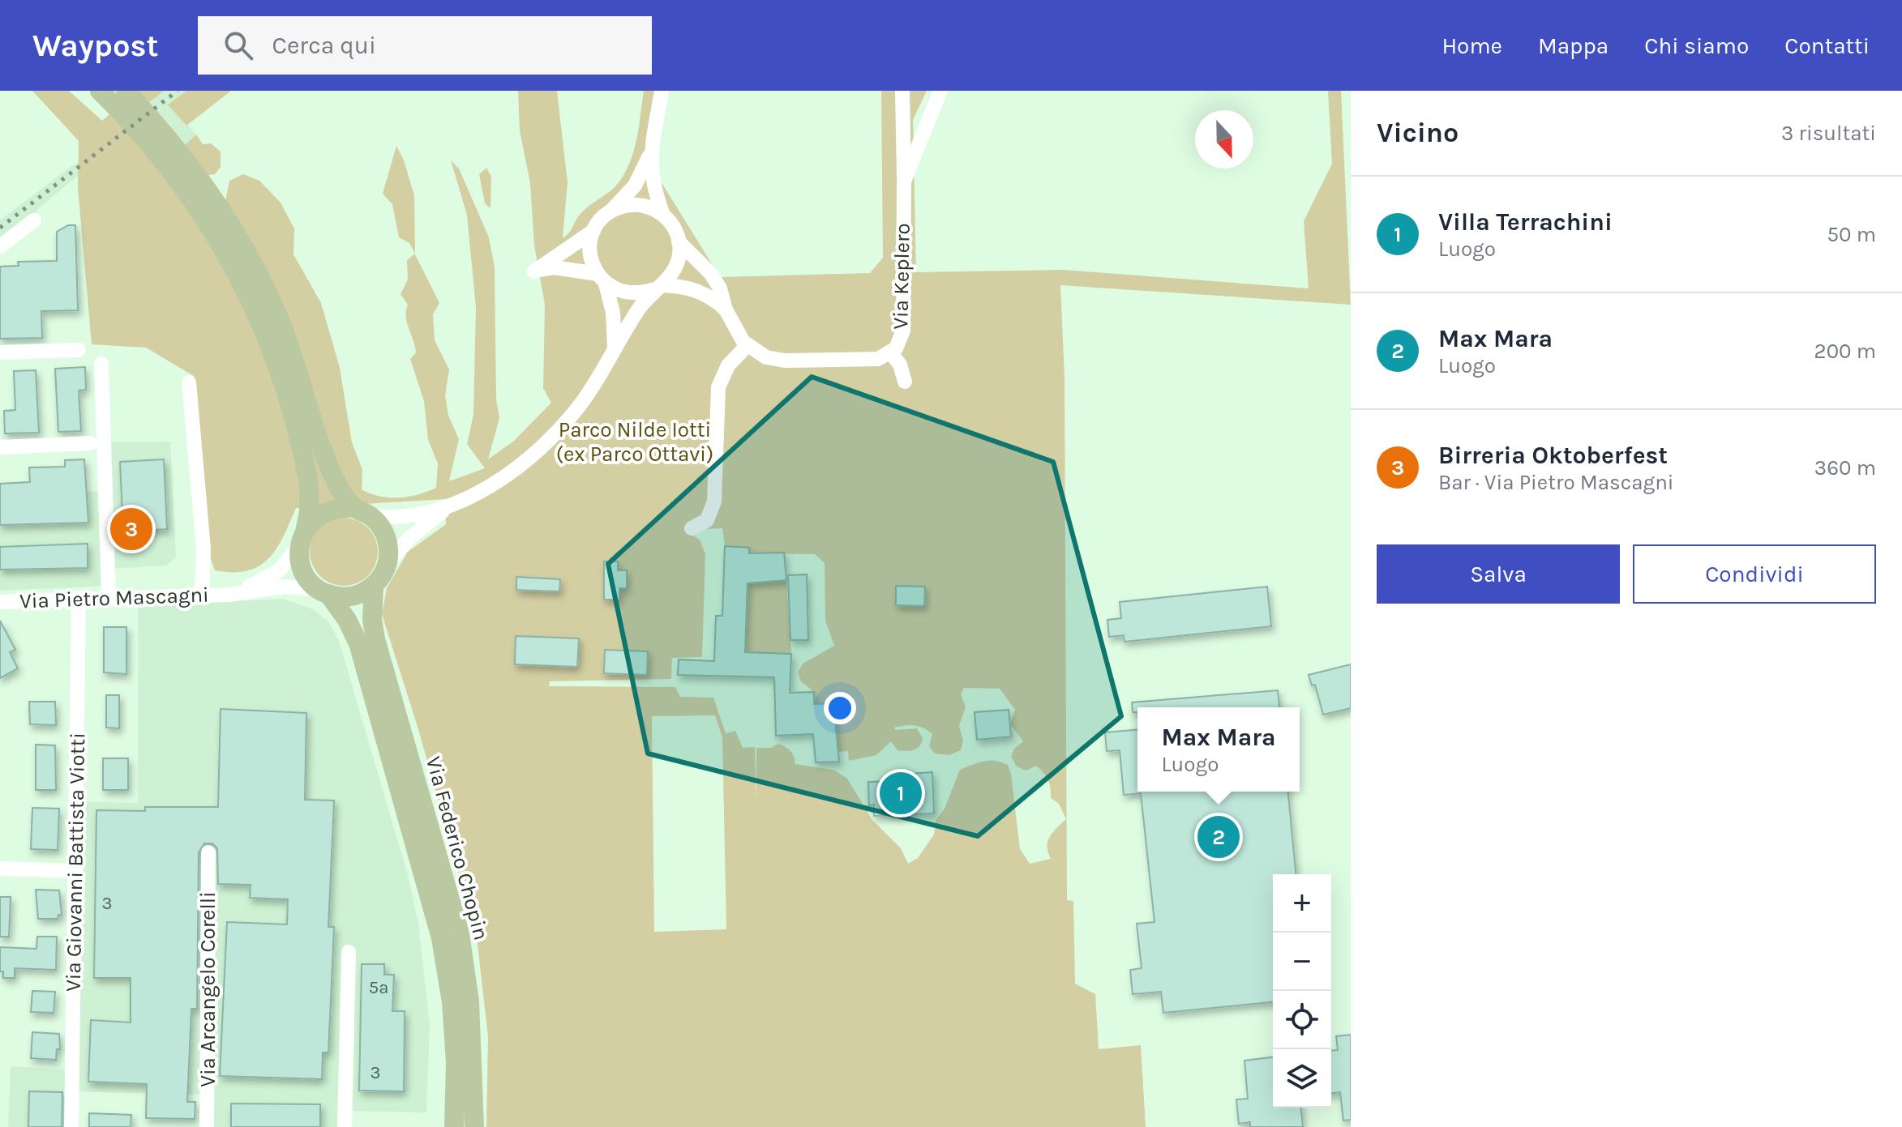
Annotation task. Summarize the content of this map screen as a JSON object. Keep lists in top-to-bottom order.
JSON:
{
  "streets": {
    "main road": ["Via Federico Chopin"],
    "street": [
      "Via Keplero",
      "Via Pietro Mascagni",
      "Via Giovanni Battista Viotti",
      "Via Arcangelo Corelli"
    ]
  },
  "crossings": [
    ["Via Pietro Mascagni", "Via Federico Chopin"],
    ["Via Pietro Mascagni", "Via Giovanni Battista Viotti"]
  ],
  "parks": ["Parco Nilde Iotti (ex Parco Ottavi)"],
  "house_numbers": ["3", "5a", "3"],
  "north": "bottom",
  "page": {
    "header": "Waypost",
    "search": "Cerca qui",
    "nav": [
      "Home",
      "Mappa",
      "Chi siamo",
      "Contatti"
    ],
    "heading": ["Vicino", "3 risultati"],
    "list": [
      {
        "mark": "1",
        "name": "Villa Terrachini",
        "note": "Luogo",
        "value": "50 m"
      },
      {
        "mark": "2",
        "name": "Max Mara",
        "note": "Luogo",
        "value": "200 m"
      },
      {
        "mark": "3",
        "name": "Birreria Oktoberfest",
        "note": "Bar · Via Pietro Mascagni",
        "value": "360 m"
      }
    ],
    "pins": ["3", "1", "2"],
    "buttons": ["Salva", "Condividi"],
    "popup": ["Max Mara", "Luogo"],
    "map_buttons": ["+", "−"]
  }
}
